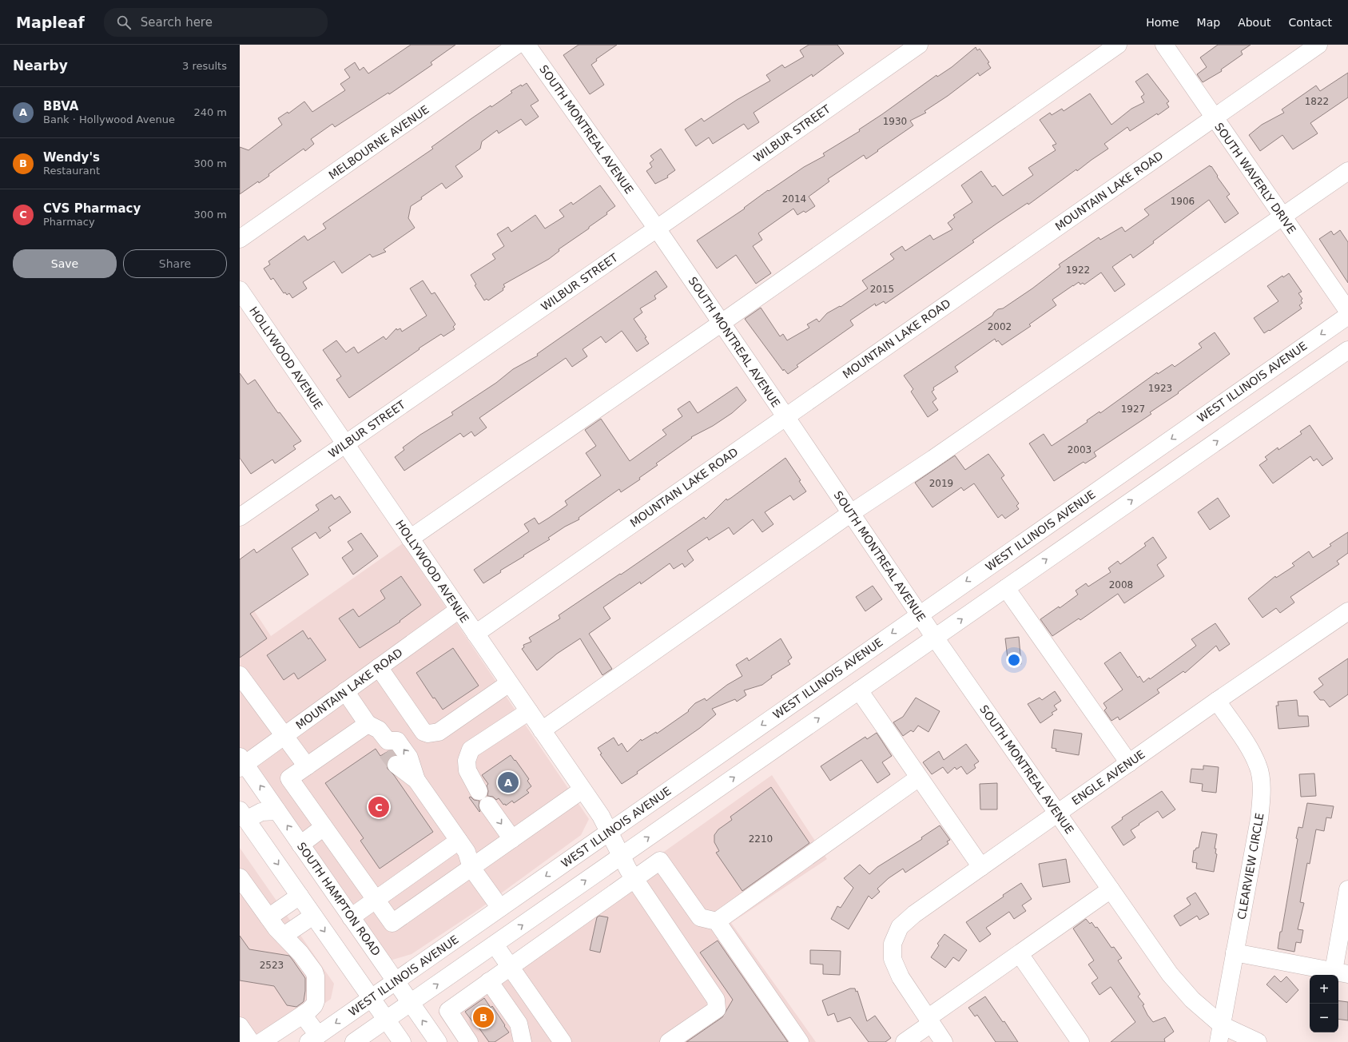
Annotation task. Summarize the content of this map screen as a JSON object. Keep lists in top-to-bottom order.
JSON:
{
  "streets": {
    "street": [
      "SOUTH MONTREAL AVENUE",
      "WILBUR STREET",
      "MELBOURNE AVENUE",
      "SOUTH WAVERLY DRIVE",
      "MOUNTAIN LAKE ROAD",
      "HOLLYWOOD AVENUE",
      "WEST ILLINOIS AVENUE",
      "ENGLE AVENUE",
      "CLEARVIEW CIRCLE",
      "SOUTH HAMPTON ROAD"
    ]
  },
  "crossings": [
    ["SOUTH MONTREAL AVENUE", "WILBUR STREET"],
    ["SOUTH MONTREAL AVENUE", "MOUNTAIN LAKE ROAD"],
    ["SOUTH MONTREAL AVENUE", "WEST ILLINOIS AVENUE"],
    ["SOUTH MONTREAL AVENUE", "ENGLE AVENUE"],
    ["SOUTH MONTREAL AVENUE", "CLEARVIEW CIRCLE"],
    ["WILBUR STREET", "HOLLYWOOD AVENUE"],
    ["SOUTH WAVERLY DRIVE", "MOUNTAIN LAKE ROAD"],
    ["MOUNTAIN LAKE ROAD", "HOLLYWOOD AVENUE"],
    ["MOUNTAIN LAKE ROAD", "SOUTH HAMPTON ROAD"],
    ["HOLLYWOOD AVENUE", "WEST ILLINOIS AVENUE"],
    ["WEST ILLINOIS AVENUE", "SOUTH HAMPTON ROAD"],
    ["ENGLE AVENUE", "CLEARVIEW CIRCLE"]
  ],
  "house_numbers": [
    "1822",
    "1930",
    "2014",
    "1906",
    "1922",
    "2015",
    "2002",
    "1923",
    "1927",
    "2003",
    "2019",
    "2008",
    "2210",
    "2523"
  ],
  "page": {
    "header": "Mapleaf",
    "search": "Search here",
    "nav": [
      "Home",
      "Map",
      "About",
      "Contact"
    ],
    "heading": ["Nearby", "3 results"],
    "list": [
      {
        "mark": "A",
        "name": "BBVA",
        "note": "Bank · Hollywood Avenue",
        "value": "240 m"
      },
      {
        "mark": "B",
        "name": "Wendy's",
        "note": "Restaurant",
        "value": "300 m"
      },
      {
        "mark": "C",
        "name": "CVS Pharmacy",
        "note": "Pharmacy",
        "value": "300 m"
      }
    ],
    "buttons": ["Save", "Share"],
    "pins": ["A", "C", "B"],
    "map_buttons": ["+", "−"]
  }
}
